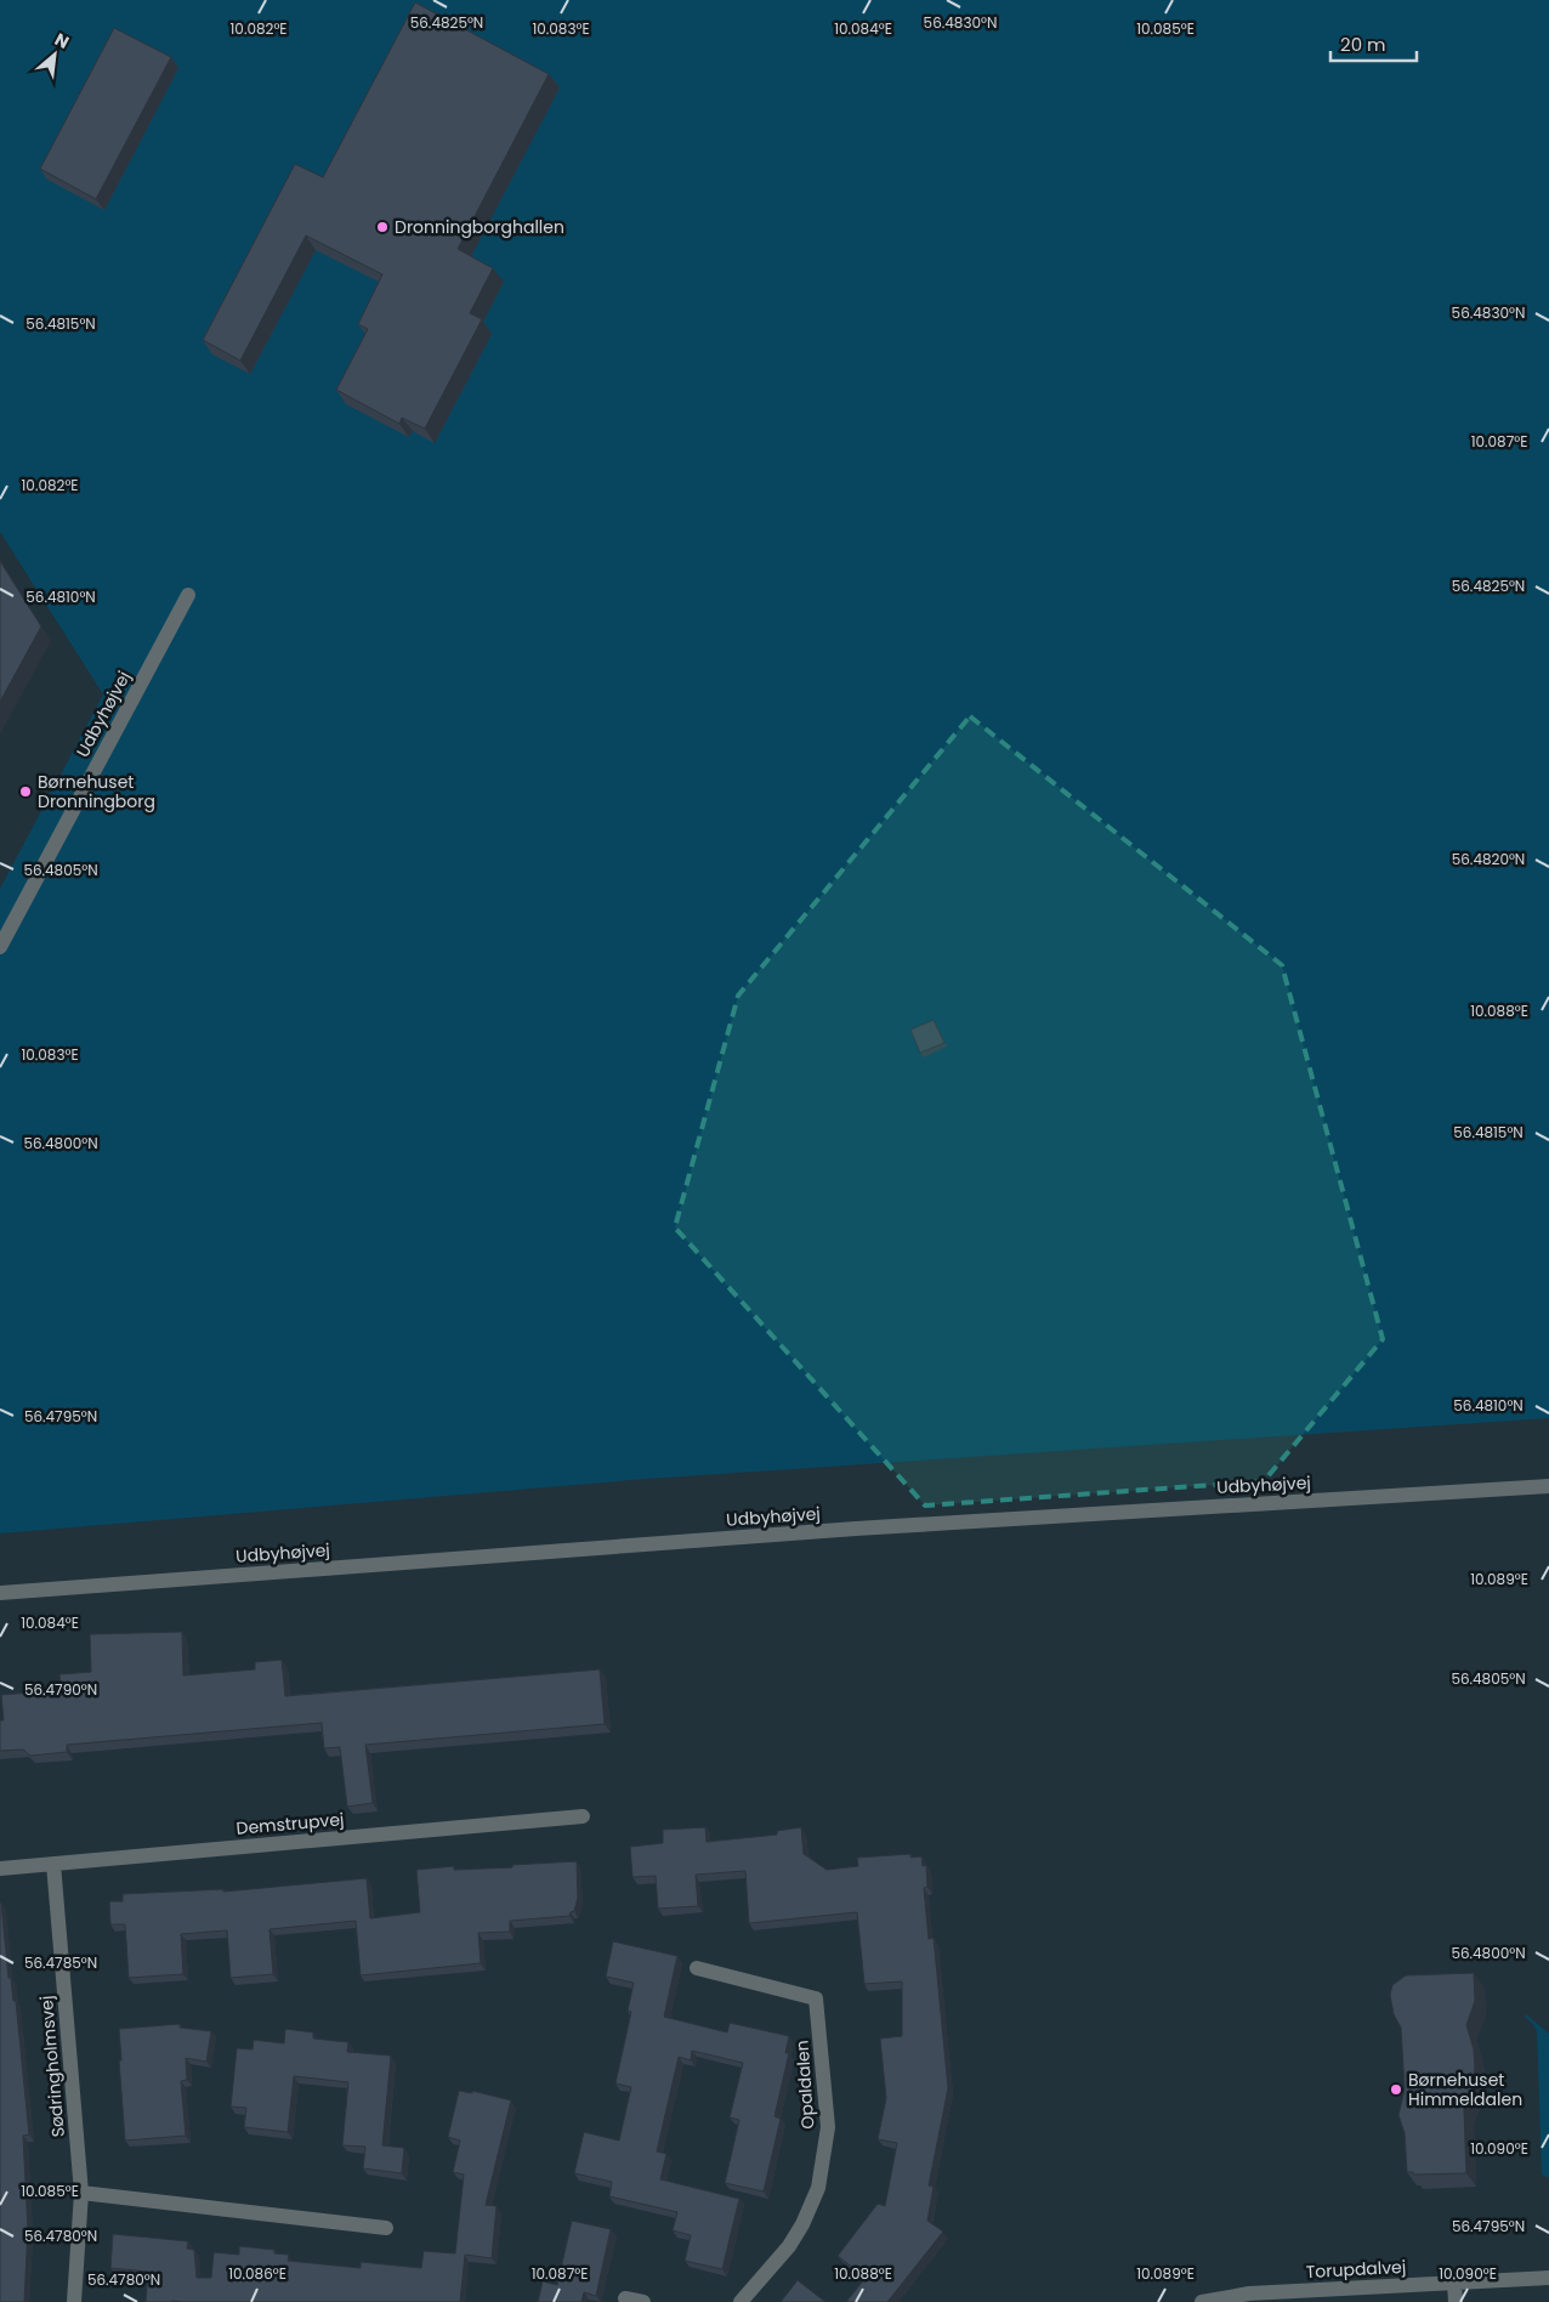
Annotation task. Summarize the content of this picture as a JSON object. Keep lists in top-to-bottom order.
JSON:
{
  "streets": {
    "street": [
      "Udbyhøjvej",
      "Demstrupvej",
      "Sødringholmsvej",
      "Opaldalen",
      "Torupdalvej"
    ]
  },
  "crossings": [
    ["Demstrupvej", "Sødringholmsvej"]
  ],
  "places": ["Dronningborghallen", "Børnehuset Dronningborg", "Børnehuset Himmeldalen"],
  "scale_bar": "20 m",
  "north": "top right",
  "coordinates": [
    "56.4825°N",
    "56.4830°N",
    "10.082°E",
    "10.083°E",
    "10.084°E",
    "10.085°E",
    "56.4815°N",
    "10.087°E",
    "56.4810°N",
    "56.4820°N",
    "56.4805°N",
    "10.088°E",
    "56.4800°N",
    "56.4795°N",
    "10.089°E",
    "56.4790°N",
    "56.4785°N",
    "10.090°E",
    "56.4780°N",
    "10.086°E"
  ]
}
